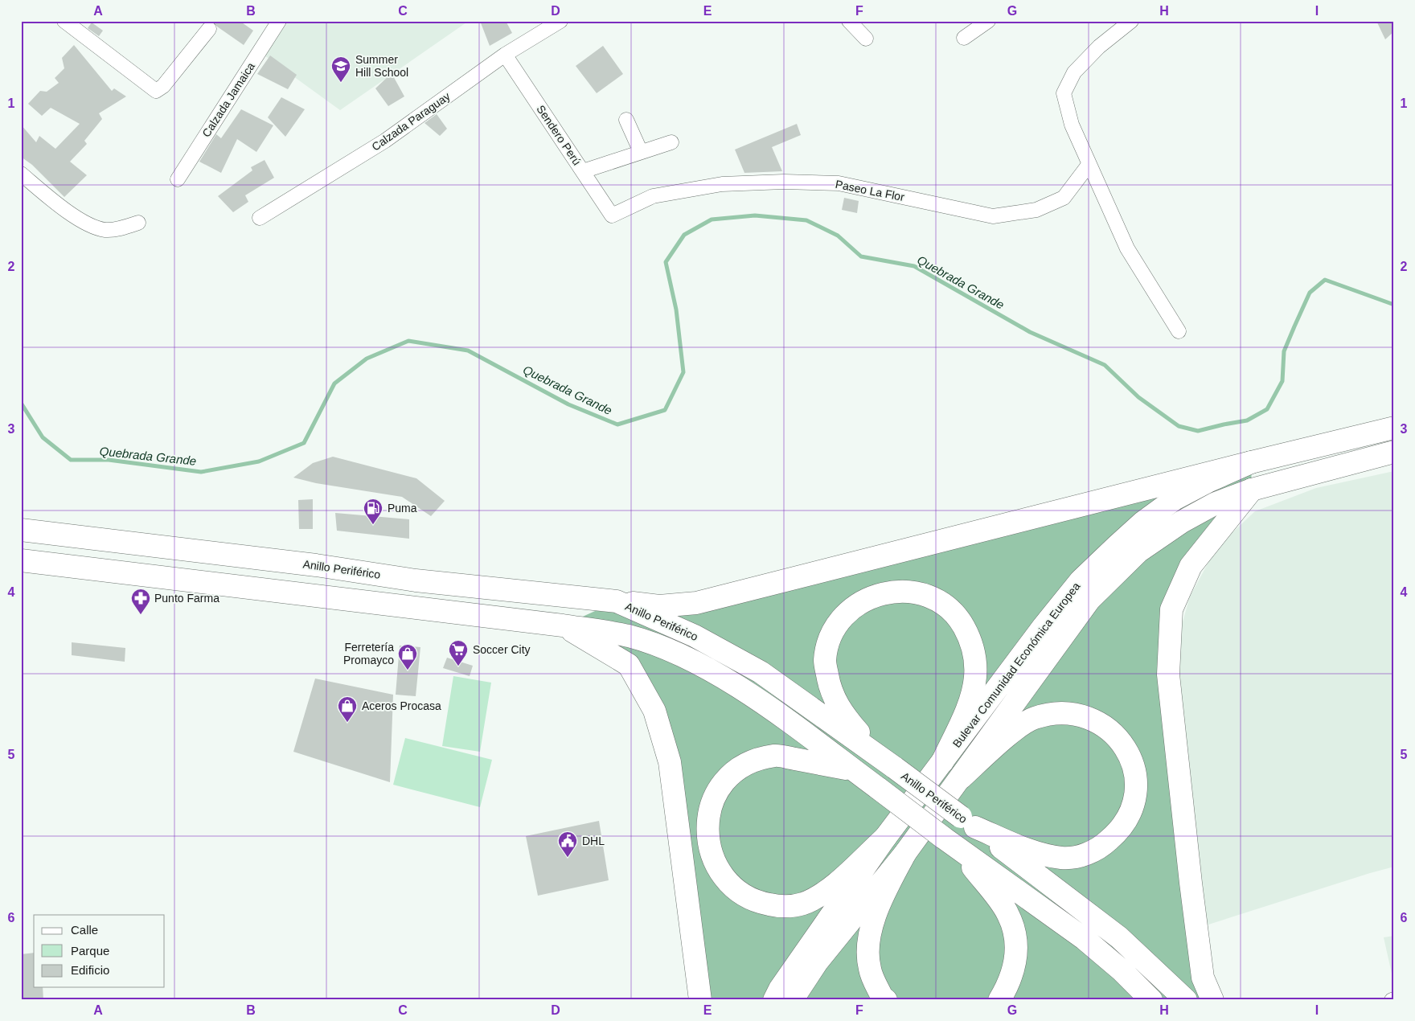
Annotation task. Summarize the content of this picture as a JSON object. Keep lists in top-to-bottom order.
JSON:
{
  "streets": {
    "main road": ["Anillo Periférico", "Bulevar Comunidad Económica Europea"],
    "street": [
      "Calzada Jamaica",
      "Calzada Paraguay",
      "Sendero Perú",
      "Paseo La Flor"
    ]
  },
  "crossings": [
    ["Calzada Paraguay", "Sendero Perú"],
    ["Sendero Perú", "Paseo La Flor"]
  ],
  "water": ["Quebrada Grande"],
  "places": {
    "school or university": ["Summer Hill School"],
    "fuel station": ["Puma"],
    "pharmacy": ["Punto Farma"],
    "supermarket": ["Soccer City"],
    "shop": ["Ferretería Promayco", "Aceros Procasa"],
    "public building": ["DHL"]
  },
  "legend": ["Calle", "Parque", "Edificio"],
  "grid": {
    "columns": [
      "A",
      "B",
      "C",
      "D",
      "E",
      "F",
      "G",
      "H",
      "I"
    ],
    "rows": [
      "1",
      "2",
      "3",
      "4",
      "5",
      "6"
    ]
  }
}
